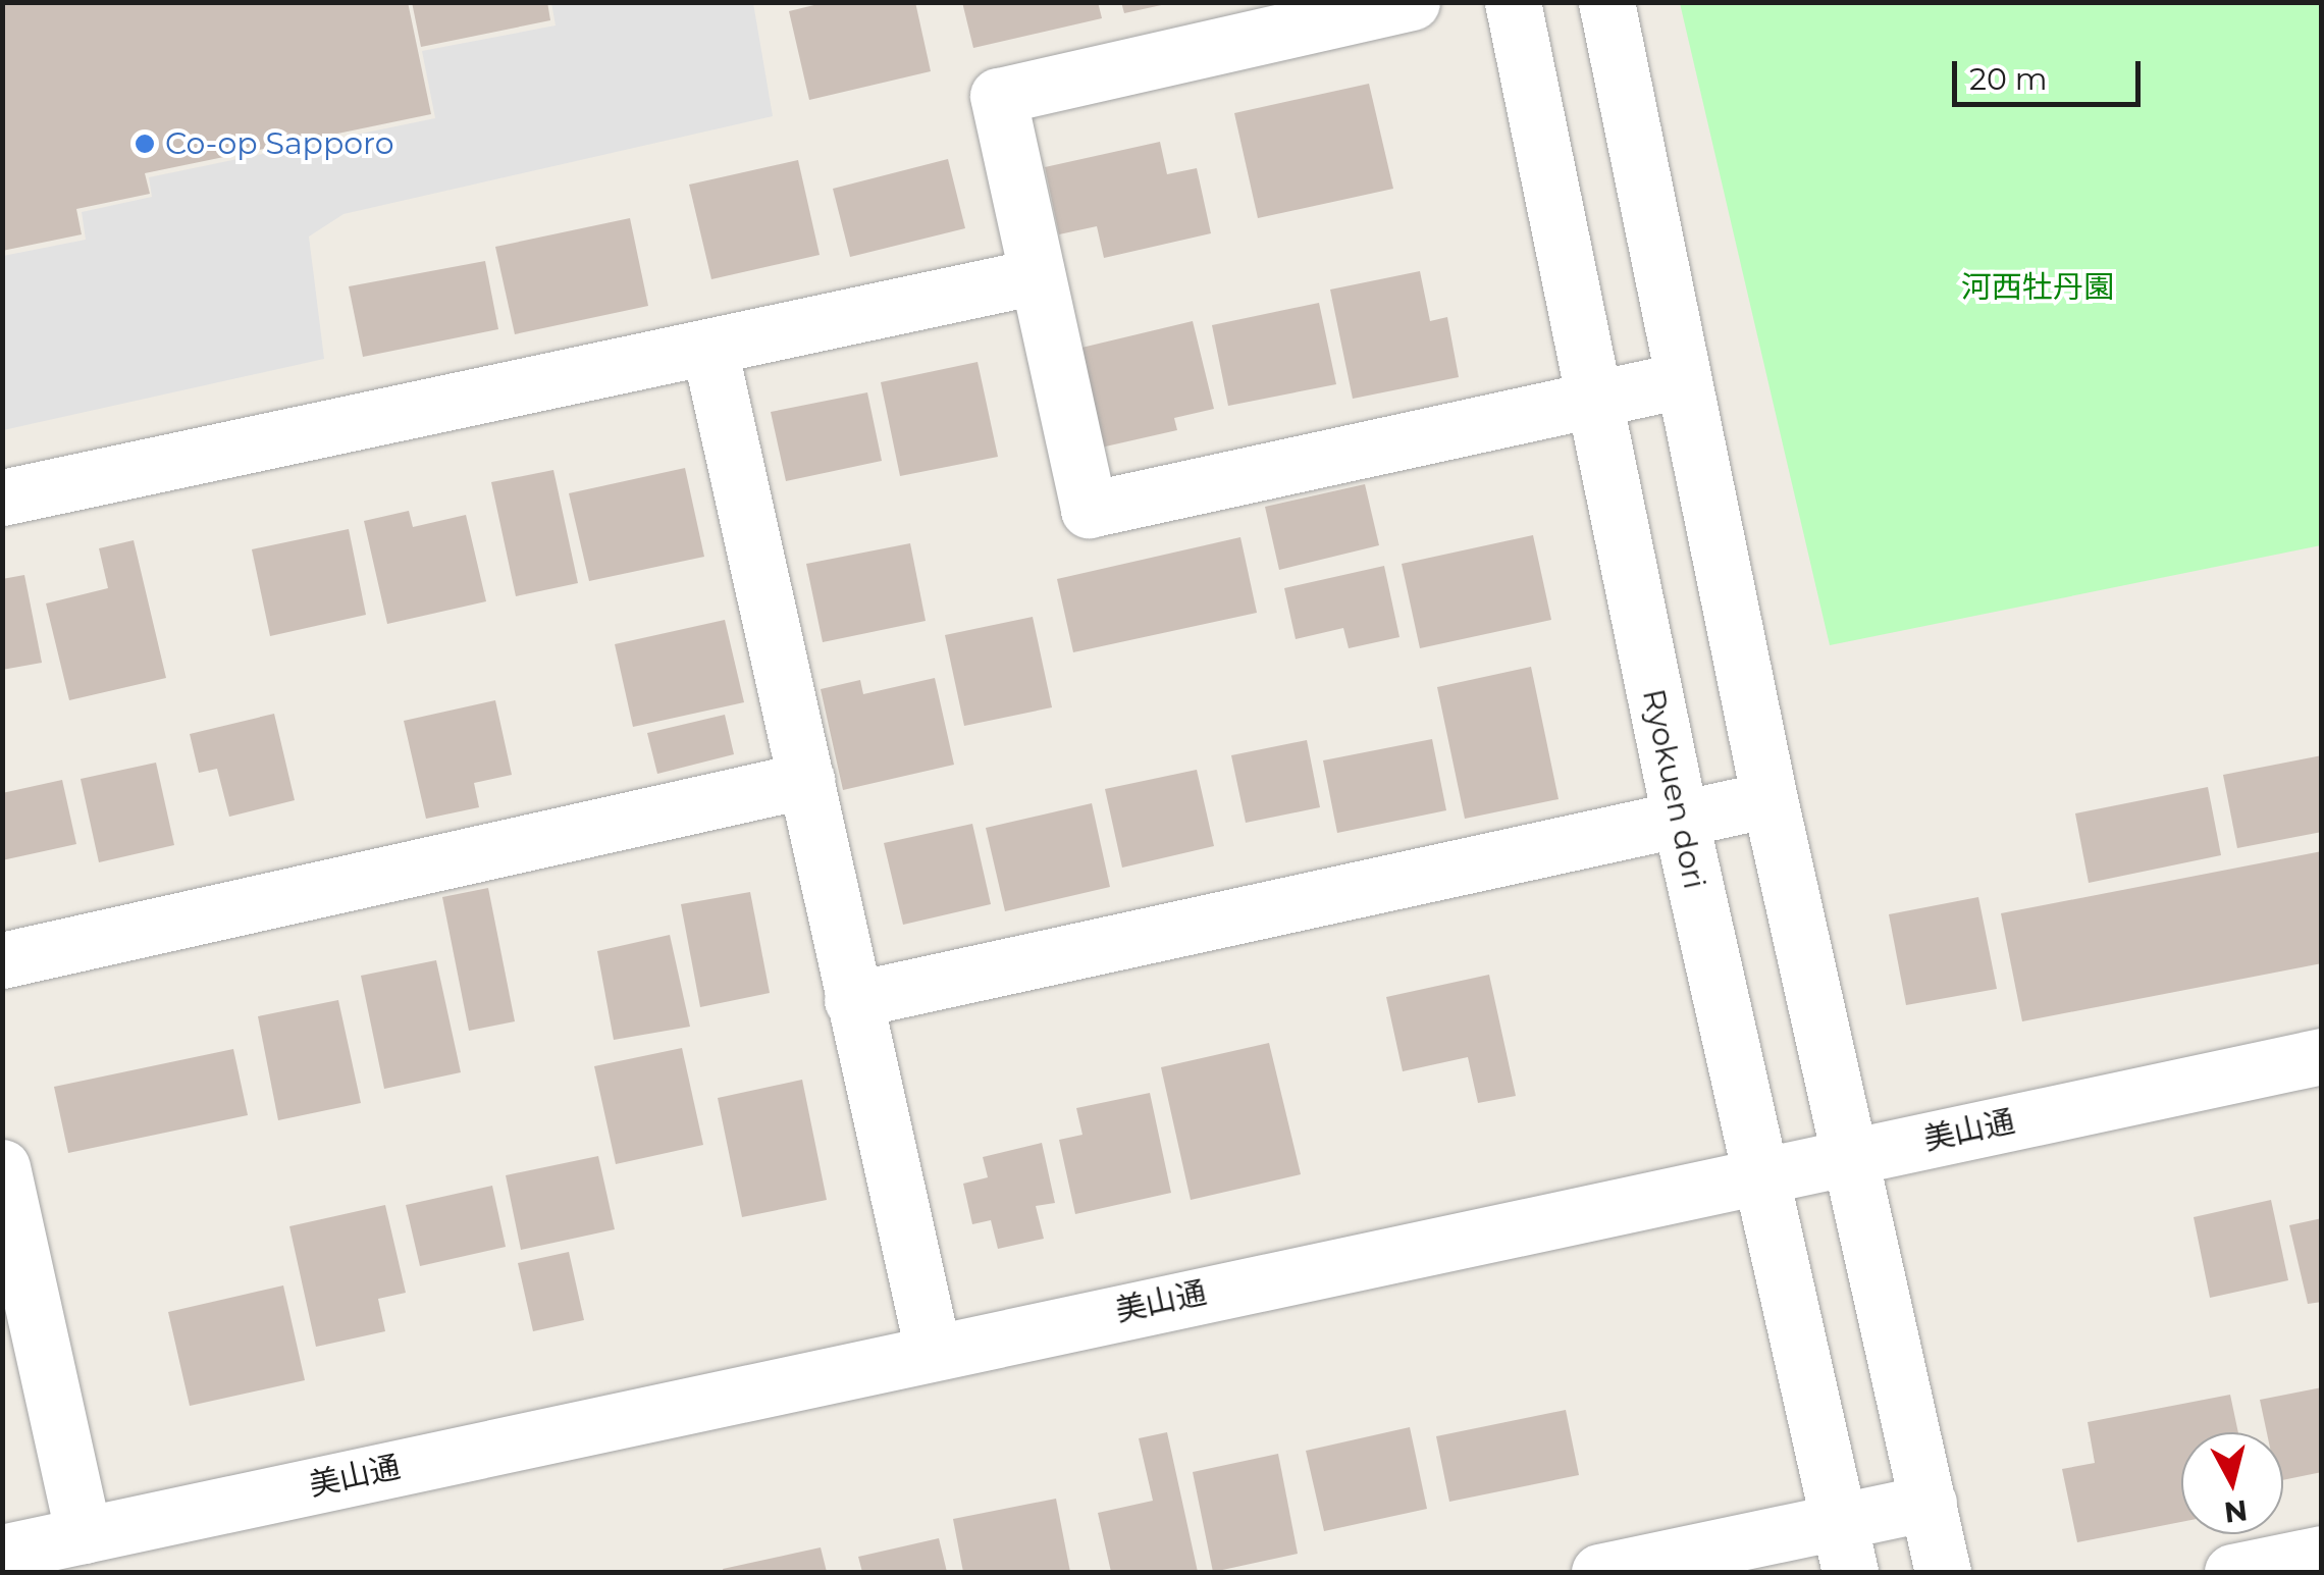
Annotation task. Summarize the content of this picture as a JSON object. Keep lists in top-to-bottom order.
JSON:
{
  "streets": {
    "street": ["Ryokuen dori", "美山通"]
  },
  "crossings": [
    ["Ryokuen dori", "美山通"]
  ],
  "parks": ["河西牡丹園"],
  "places": ["Co-op Sapporo"],
  "scale_bar": "20 m",
  "north": "bottom"
}
